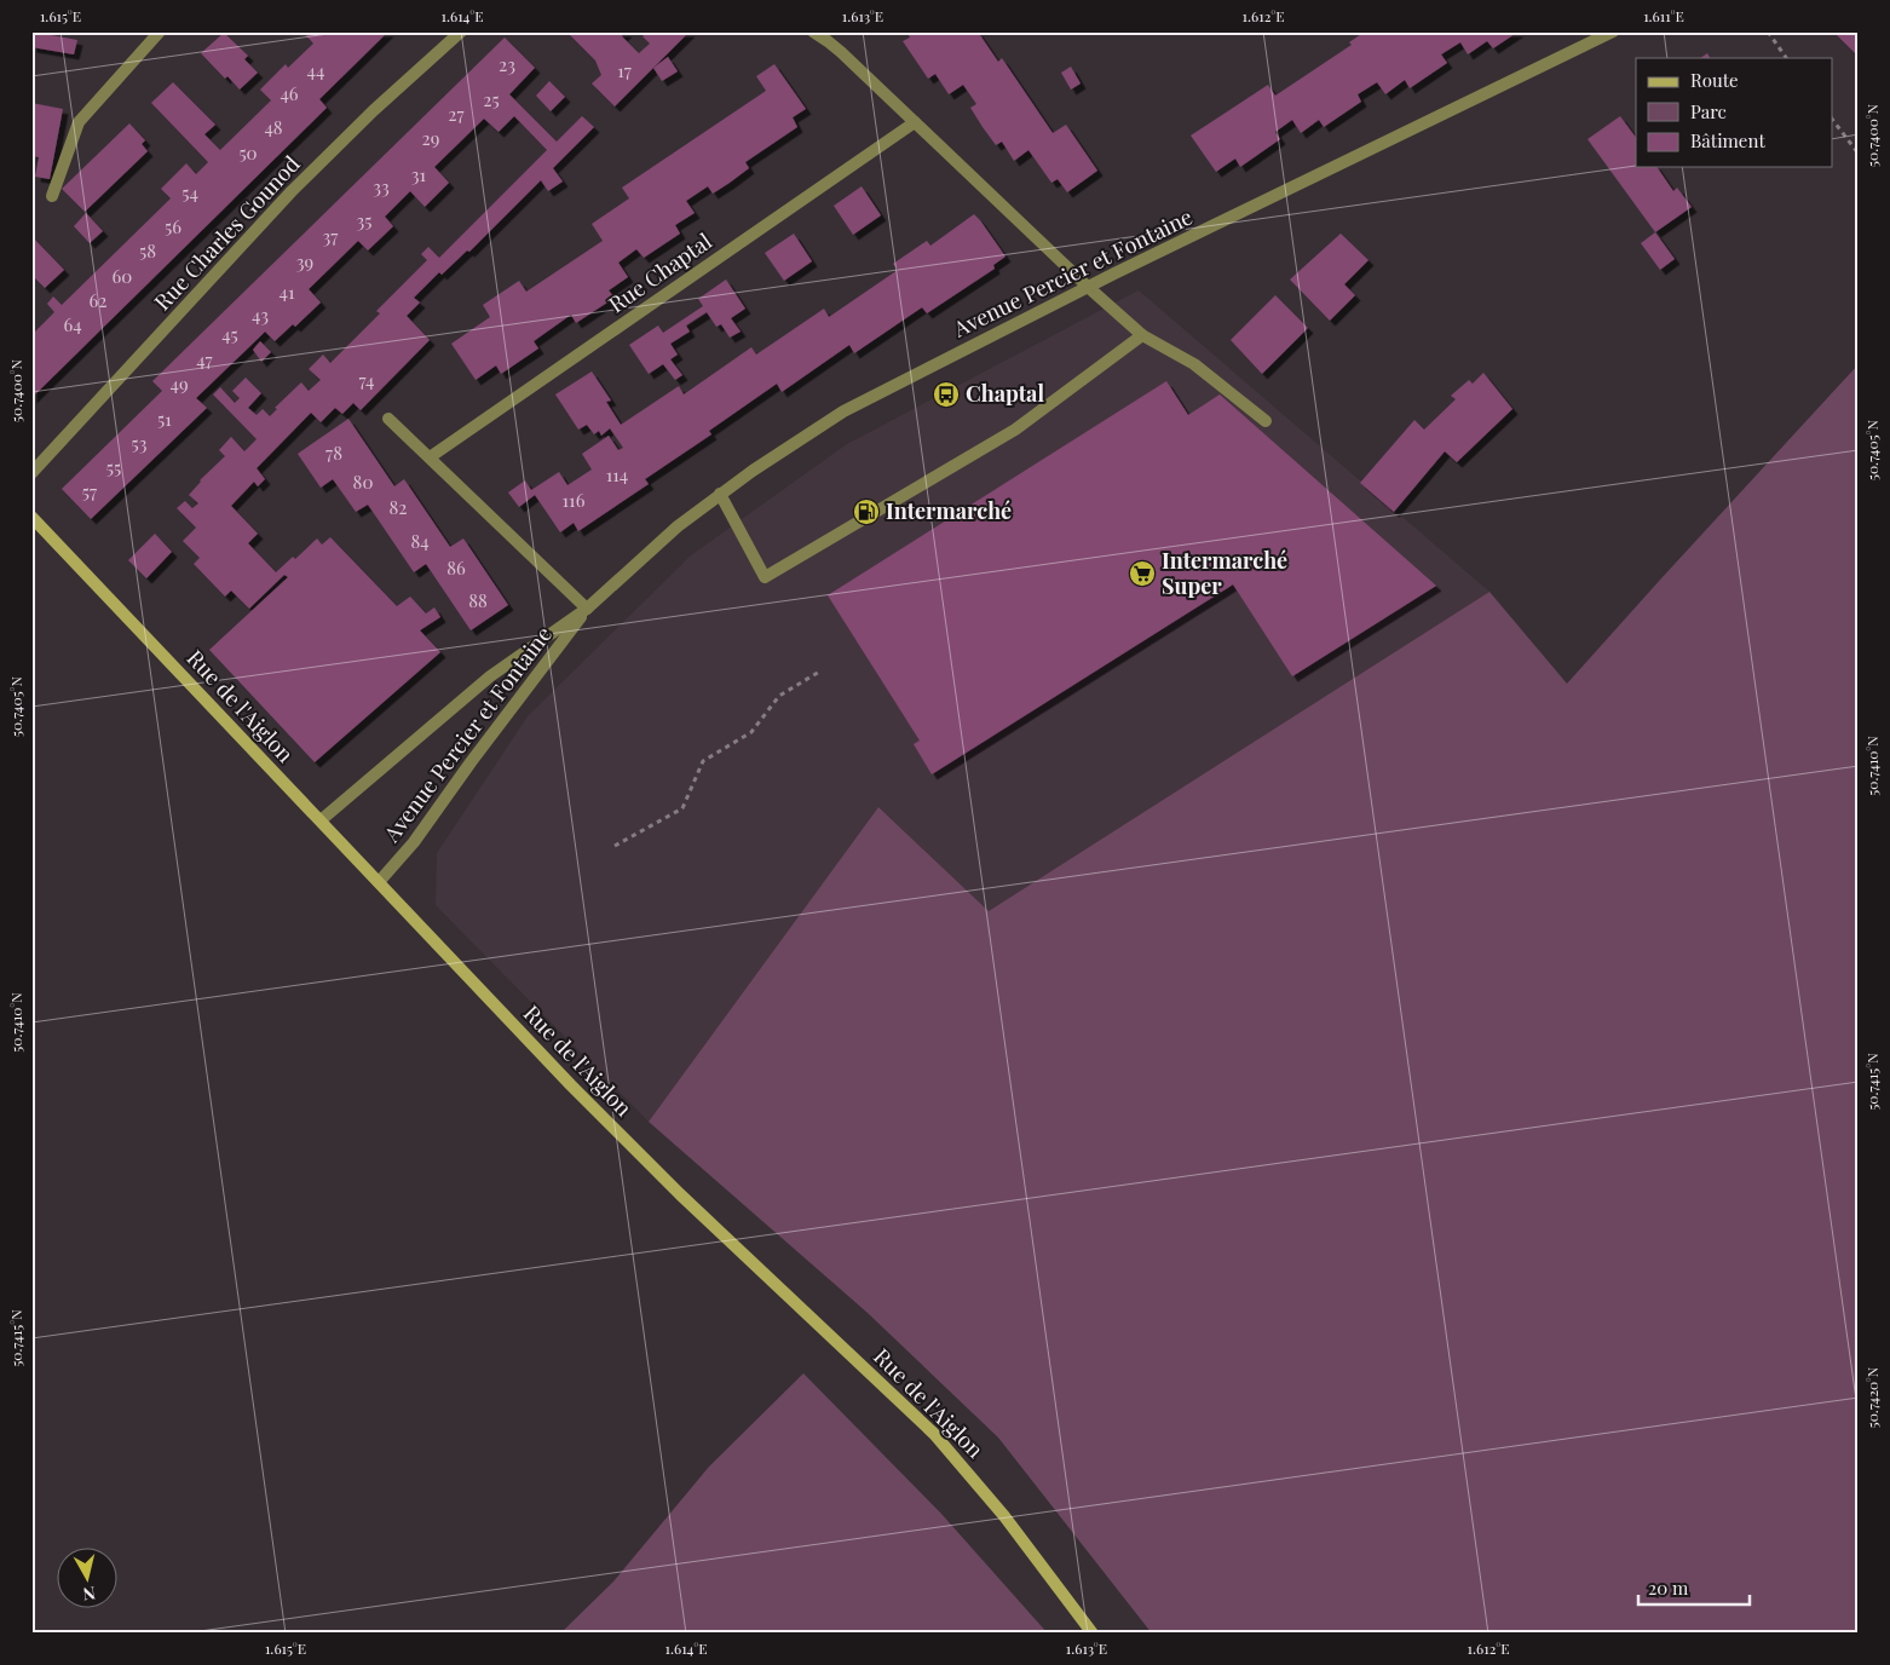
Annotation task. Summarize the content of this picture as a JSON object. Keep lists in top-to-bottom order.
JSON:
{
  "streets": {
    "main road": ["Rue de l'Aiglon"],
    "street": ["Rue Charles Gounod", "Rue Chaptal", "Avenue Percier et Fontaine"]
  },
  "crossings": [
    ["Avenue Percier et Fontaine", "Rue de l'Aiglon"]
  ],
  "places": {
    "bus stop": ["Chaptal"],
    "fuel station": ["Intermarché"],
    "supermarket": ["Intermarché Super"]
  },
  "house_numbers": [
    "23",
    "44",
    "17",
    "46",
    "25",
    "27",
    "48",
    "29",
    "50",
    "31",
    "33",
    "54",
    "35",
    "56",
    "37",
    "58",
    "39",
    "60",
    "41",
    "62",
    "43",
    "64",
    "45",
    "47",
    "74",
    "49",
    "51",
    "53",
    "78",
    "55",
    "114",
    "80",
    "57",
    "116",
    "82",
    "84",
    "86",
    "88"
  ],
  "legend": ["Route", "Parc", "Bâtiment"],
  "scale_bar": "20 m",
  "north": "bottom",
  "coordinates": [
    "1.615°E",
    "1.614°E",
    "1.613°E",
    "1.612°E",
    "1.611°E",
    "50.7400°N",
    "50.7405°N",
    "50.7410°N",
    "50.7415°N",
    "50.7420°N"
  ]
}
